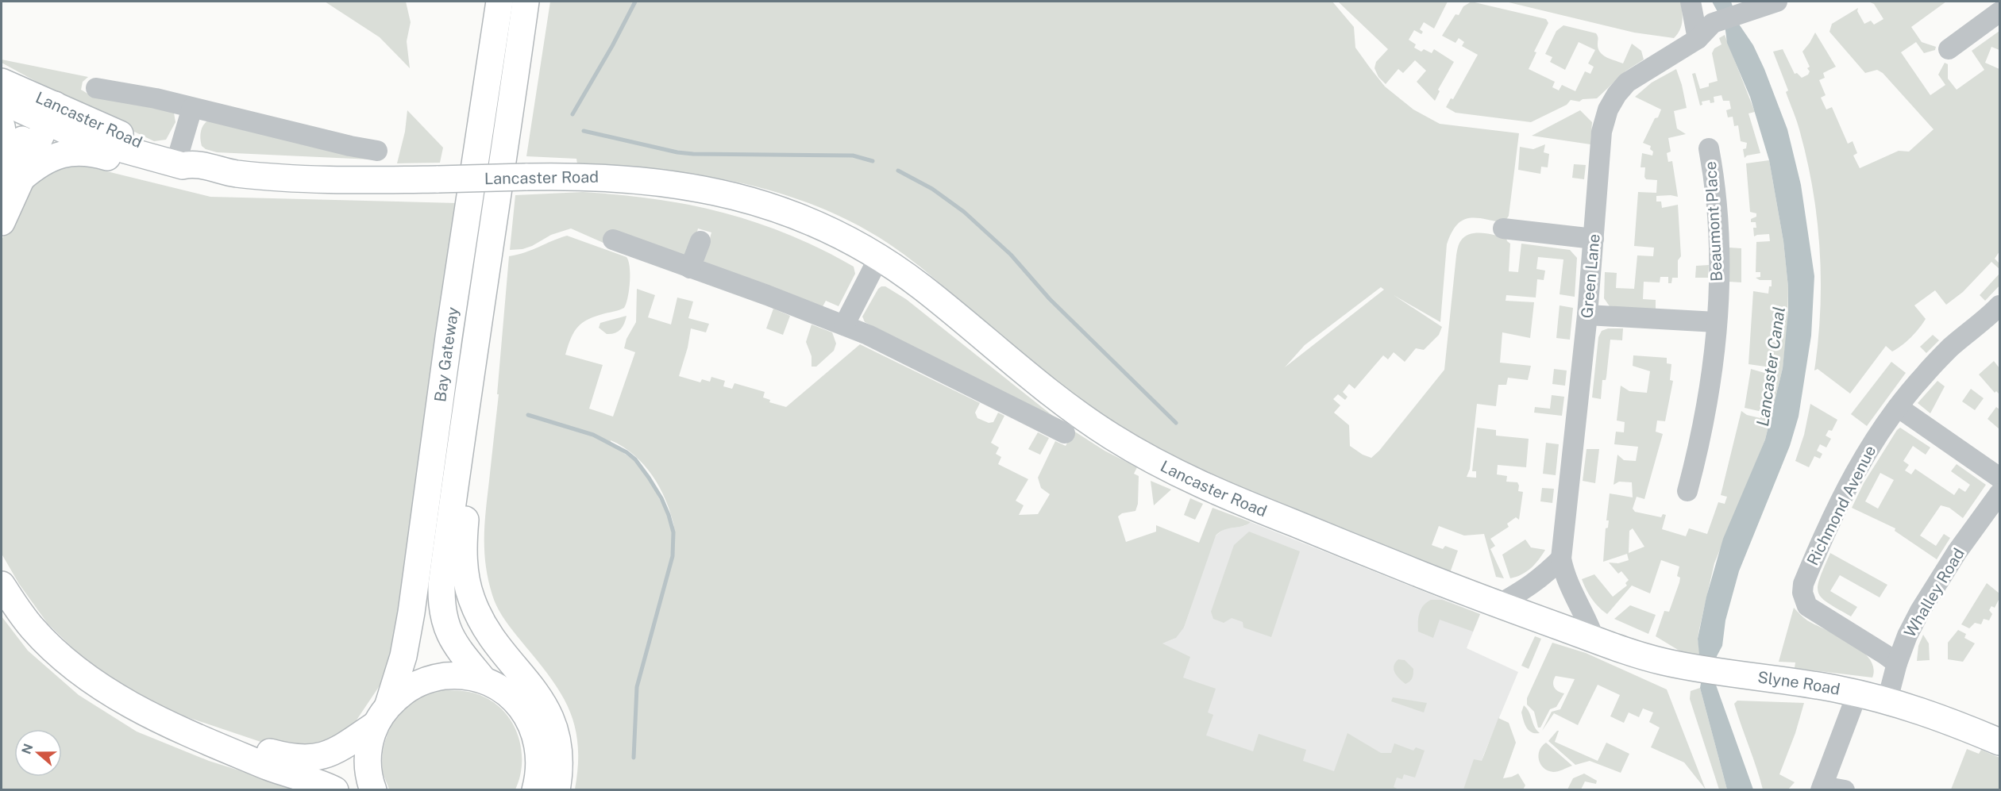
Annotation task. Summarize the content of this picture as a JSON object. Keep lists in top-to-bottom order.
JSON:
{
  "streets": {
    "main road": ["Lancaster Road", "Bay Gateway", "Slyne Road"],
    "street": [
      "Beaumont Place",
      "Green Lane",
      "Richmond Avenue",
      "Whalley Road"
    ]
  },
  "crossings": [
    ["Lancaster Road", "Green Lane"],
    ["Lancaster Road", "Slyne Road"],
    ["Green Lane", "Slyne Road"],
    ["Richmond Avenue", "Whalley Road"],
    ["Whalley Road", "Slyne Road"]
  ],
  "water": ["Lancaster Canal"],
  "north": "left"
}
